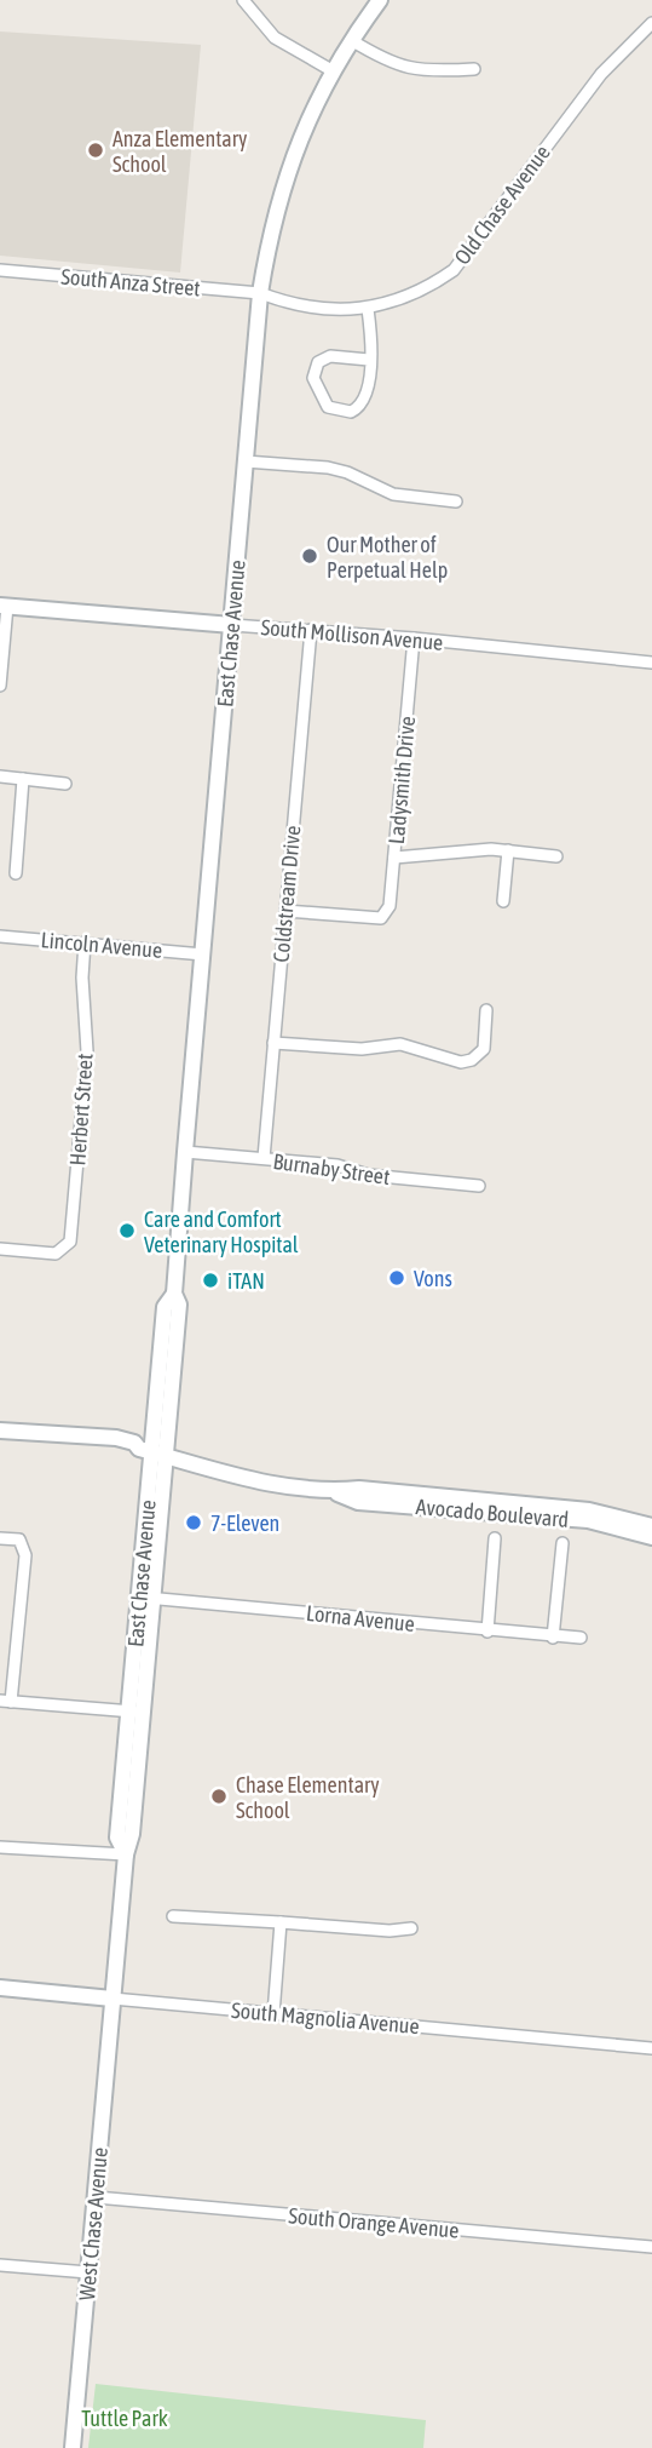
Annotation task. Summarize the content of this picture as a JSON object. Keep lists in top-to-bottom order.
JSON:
{
  "streets": {
    "main road": [
      "East Chase Avenue",
      "South Mollison Avenue",
      "Avocado Boulevard",
      "South Magnolia Avenue",
      "West Chase Avenue"
    ],
    "street": [
      "Old Chase Avenue",
      "South Anza Street",
      "Ladysmith Drive",
      "Coldstream Drive",
      "Lincoln Avenue",
      "Herbert Street",
      "Burnaby Street",
      "Lorna Avenue",
      "South Orange Avenue"
    ]
  },
  "crossings": [
    ["Old Chase Avenue", "South Anza Street"],
    ["Old Chase Avenue", "East Chase Avenue"],
    ["South Anza Street", "East Chase Avenue"],
    ["East Chase Avenue", "South Mollison Avenue"],
    ["East Chase Avenue", "Lincoln Avenue"],
    ["East Chase Avenue", "Burnaby Street"],
    ["East Chase Avenue", "Avocado Boulevard"],
    ["East Chase Avenue", "Lorna Avenue"],
    ["East Chase Avenue", "South Magnolia Avenue"],
    ["East Chase Avenue", "West Chase Avenue"],
    ["South Mollison Avenue", "Ladysmith Drive"],
    ["South Mollison Avenue", "Coldstream Drive"],
    ["Ladysmith Drive", "Coldstream Drive"],
    ["Coldstream Drive", "Burnaby Street"],
    ["Lincoln Avenue", "Herbert Street"],
    ["South Magnolia Avenue", "West Chase Avenue"],
    ["South Orange Avenue", "West Chase Avenue"]
  ],
  "parks": ["Tuttle Park"],
  "places": [
    "Anza Elementary School",
    "Our Mother of Perpetual Help",
    "Care and Comfort Veterinary Hospital",
    "Vons",
    "iTAN",
    "7-Eleven",
    "Chase Elementary School"
  ]
}
